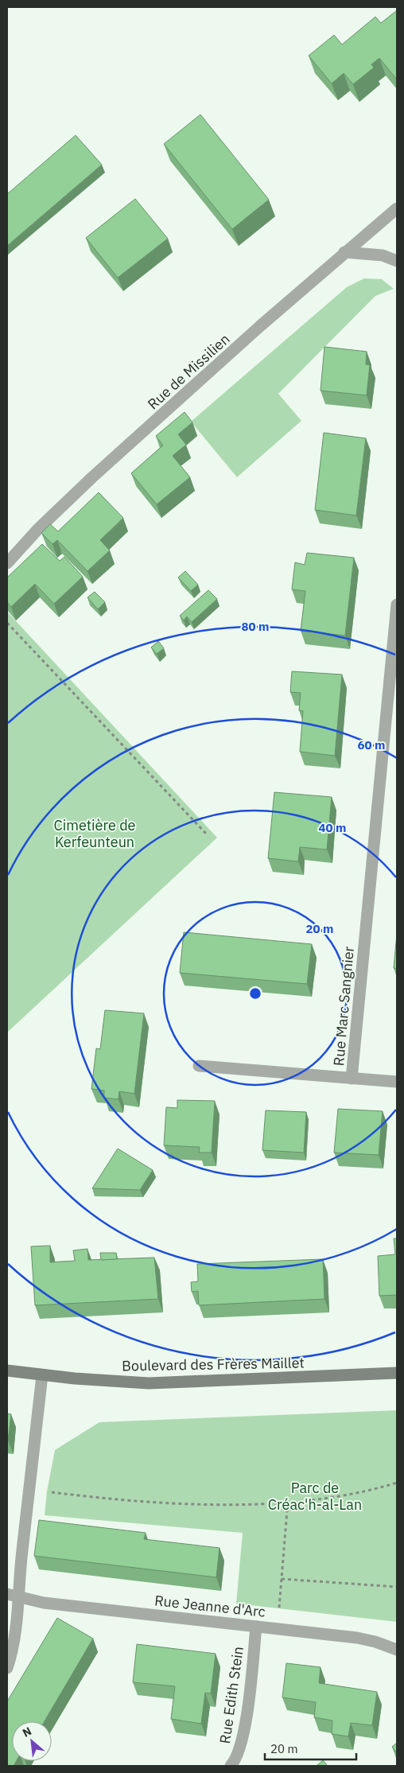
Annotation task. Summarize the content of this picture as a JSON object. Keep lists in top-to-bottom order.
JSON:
{
  "streets": {
    "street": [
      "Rue de Missilien",
      "Rue Marc Sangnier",
      "Boulevard des Frères Maillet",
      "Rue Jeanne d'Arc",
      "Rue Edith Stein"
    ]
  },
  "crossings": [
    ["Rue Jeanne d'Arc", "Rue Edith Stein"]
  ],
  "parks": ["Cimetière de Kerfeunteun", "Parc de Créac'h-al-Lan"],
  "scale_bar": "20 m",
  "north": "top left",
  "rings": [
    "80 m",
    "60 m",
    "40 m",
    "20 m"
  ]
}
